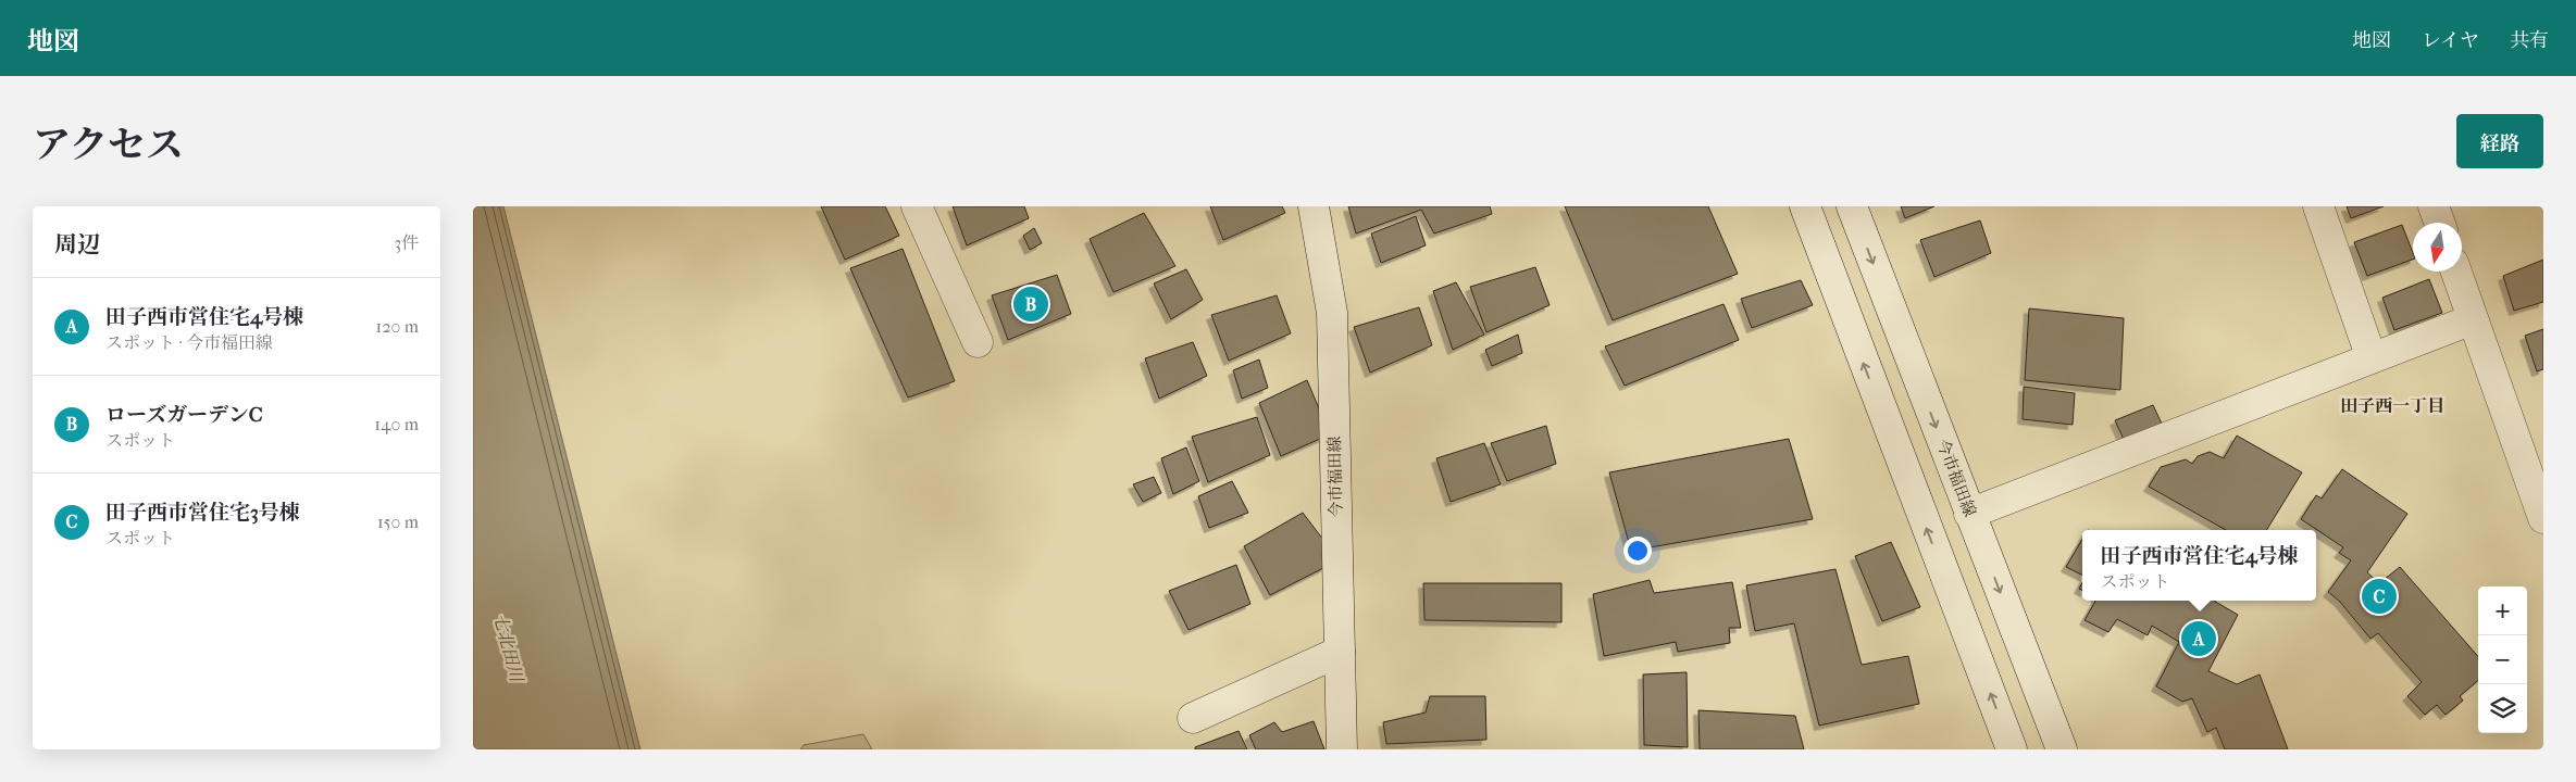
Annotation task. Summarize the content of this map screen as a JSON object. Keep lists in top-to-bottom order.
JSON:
{
  "streets": {
    "main road": ["今市福田線"]
  },
  "districts": ["田子西一丁目"],
  "water": ["七北田川"],
  "north": "bottom",
  "page": {
    "header": "地図",
    "nav": ["地図", "レイヤ", "共有"],
    "title": "アクセス",
    "buttons": "経路",
    "heading": ["周辺", "3件"],
    "list": [
      {
        "mark": "A",
        "name": "田子西市営住宅4号棟",
        "note": "スポット · 今市福田線",
        "value": "120 m"
      },
      {
        "mark": "B",
        "name": "ローズガーデンC",
        "note": "スポット",
        "value": "140 m"
      },
      {
        "mark": "C",
        "name": "田子西市営住宅3号棟",
        "note": "スポット",
        "value": "150 m"
      }
    ],
    "pins": ["B", "C", "A"],
    "popup": ["田子西市営住宅4号棟", "スポット"],
    "map_buttons": ["+", "−"]
  }
}
